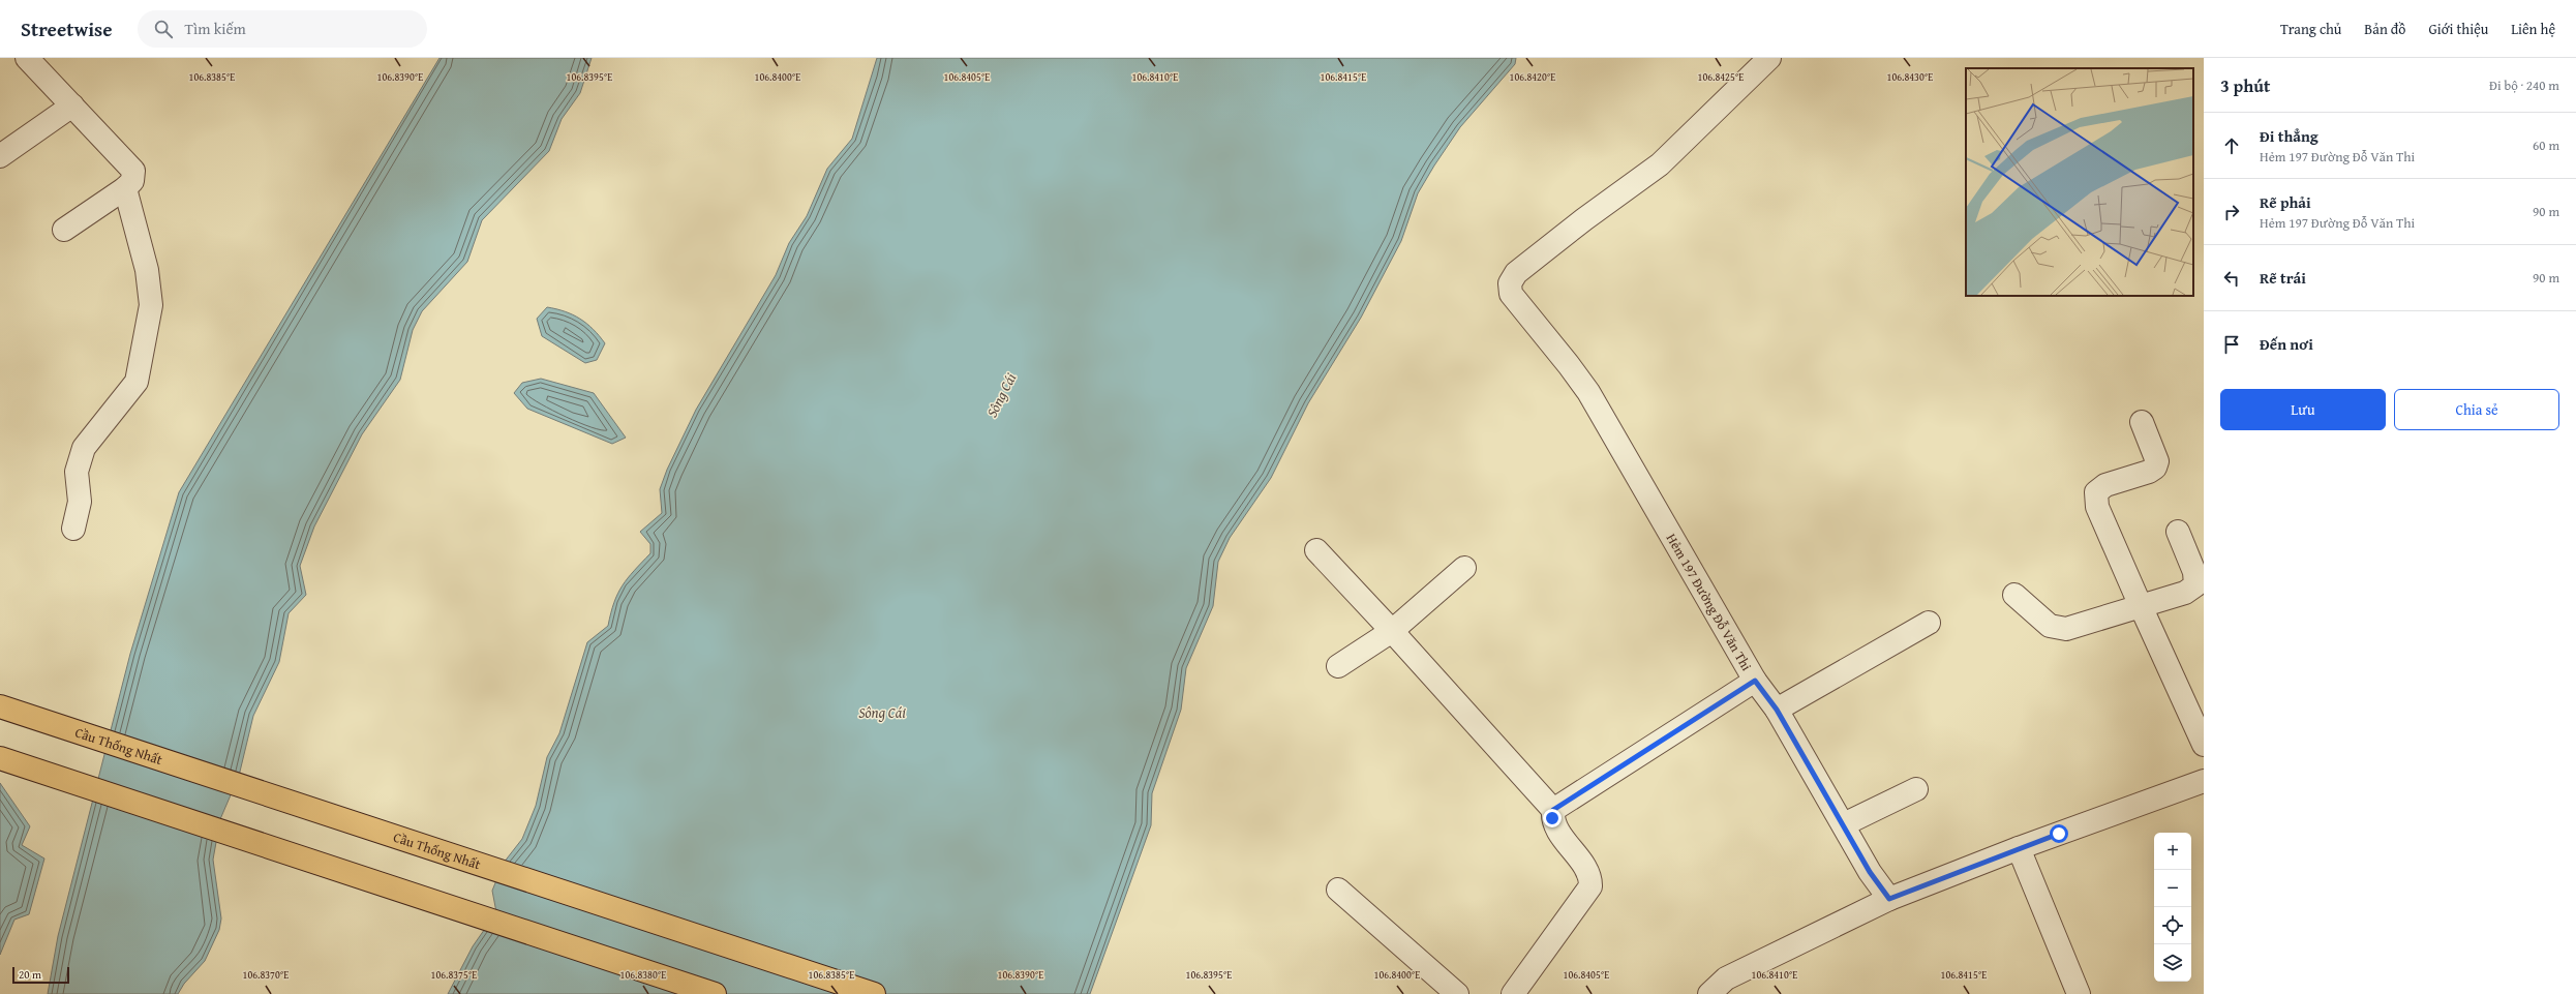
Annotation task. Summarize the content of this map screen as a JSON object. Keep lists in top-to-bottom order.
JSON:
{
  "streets": {
    "main road": ["Cầu Thống Nhất"],
    "street": ["Hẻm 197 Đường Đỗ Văn Thi"]
  },
  "water": ["Sông Cái"],
  "scale_bar": "20 m",
  "page": {
    "header": "Streetwise",
    "search": "Tìm kiếm",
    "nav": [
      "Trang chủ",
      "Bản đồ",
      "Giới thiệu",
      "Liên hệ"
    ],
    "heading": ["3 phút", "Đi bộ · 240 m"],
    "list": [
      ["Đi thẳng", "Hẻm 197 Đường Đỗ Văn Thi", "60 m"],
      ["Rẽ phải", "Hẻm 197 Đường Đỗ Văn Thi", "90 m"],
      ["Rẽ trái", "90 m"],
      "Đến nơi"
    ],
    "buttons": ["Lưu", "Chia sẻ"],
    "map_buttons": ["+", "−"],
    "scale": "20 m"
  },
  "coordinates": [
    "106.8385°E",
    "106.8390°E",
    "106.8395°E",
    "106.8400°E",
    "106.8405°E",
    "106.8410°E",
    "106.8415°E",
    "106.8420°E",
    "106.8425°E",
    "106.8430°E",
    "106.8370°E",
    "106.8375°E",
    "106.8380°E"
  ]
}
